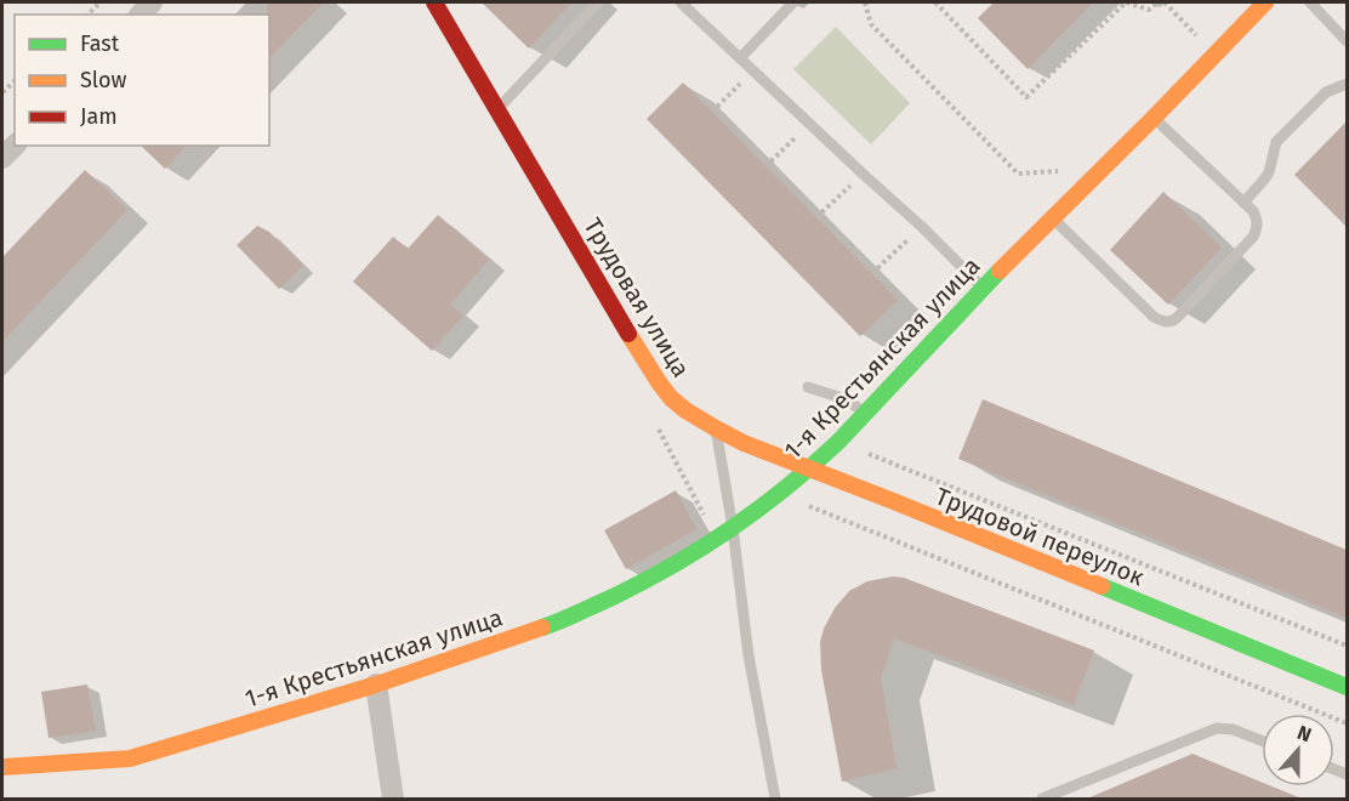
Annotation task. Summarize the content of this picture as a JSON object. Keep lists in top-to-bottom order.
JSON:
{
  "streets": {
    "street": ["Трудовая улица", "1-я Крестьянская улица", "Трудовой переулок"]
  },
  "crossings": [
    ["Трудовая улица", "Трудовой переулок"],
    ["1-я Крестьянская улица", "Трудовой переулок"]
  ],
  "legend": ["Fast", "Slow", "Jam"],
  "north": "top"
}
